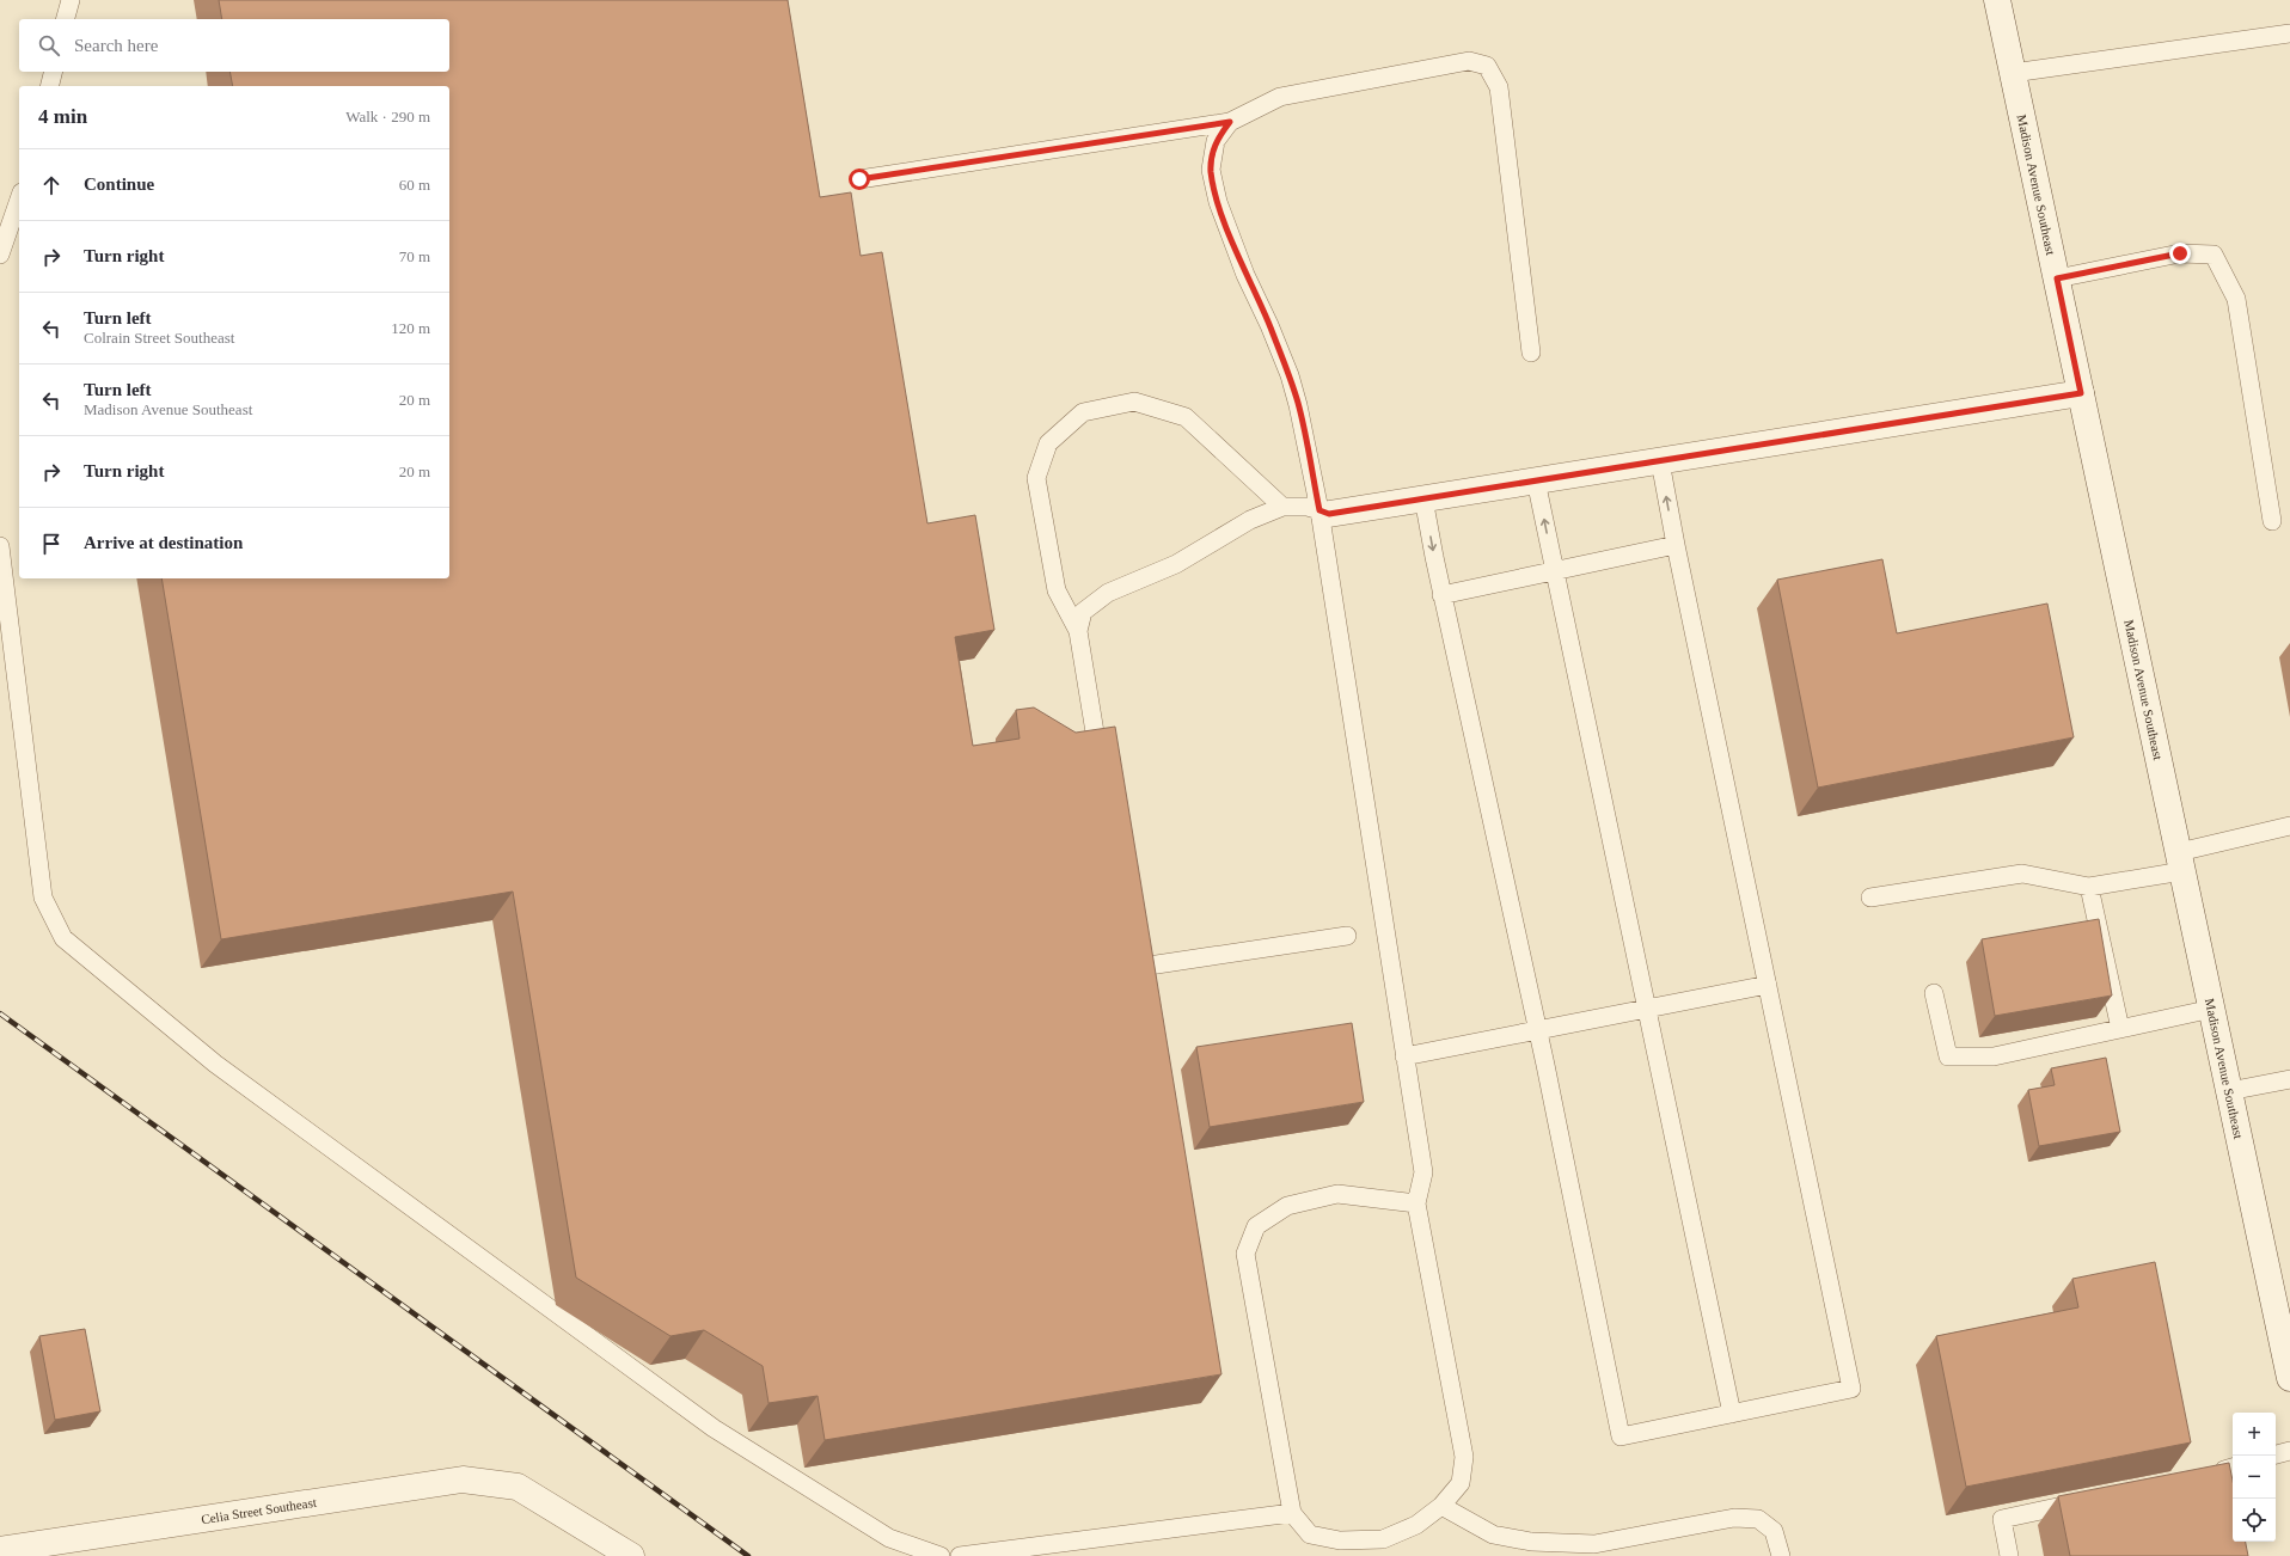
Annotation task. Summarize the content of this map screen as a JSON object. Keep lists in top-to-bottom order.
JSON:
{
  "streets": {
    "street": ["Madison Avenue Southeast", "Celia Street Southeast"]
  },
  "page": {
    "search": "Search here",
    "heading": ["4 min", "Walk · 290 m"],
    "list": [
      ["Continue", "60 m"],
      ["Turn right", "70 m"],
      ["Turn left", "Colrain Street Southeast", "120 m"],
      ["Turn left", "Madison Avenue Southeast", "20 m"],
      ["Turn right", "20 m"],
      "Arrive at destination"
    ],
    "map_buttons": ["+", "−"]
  }
}
